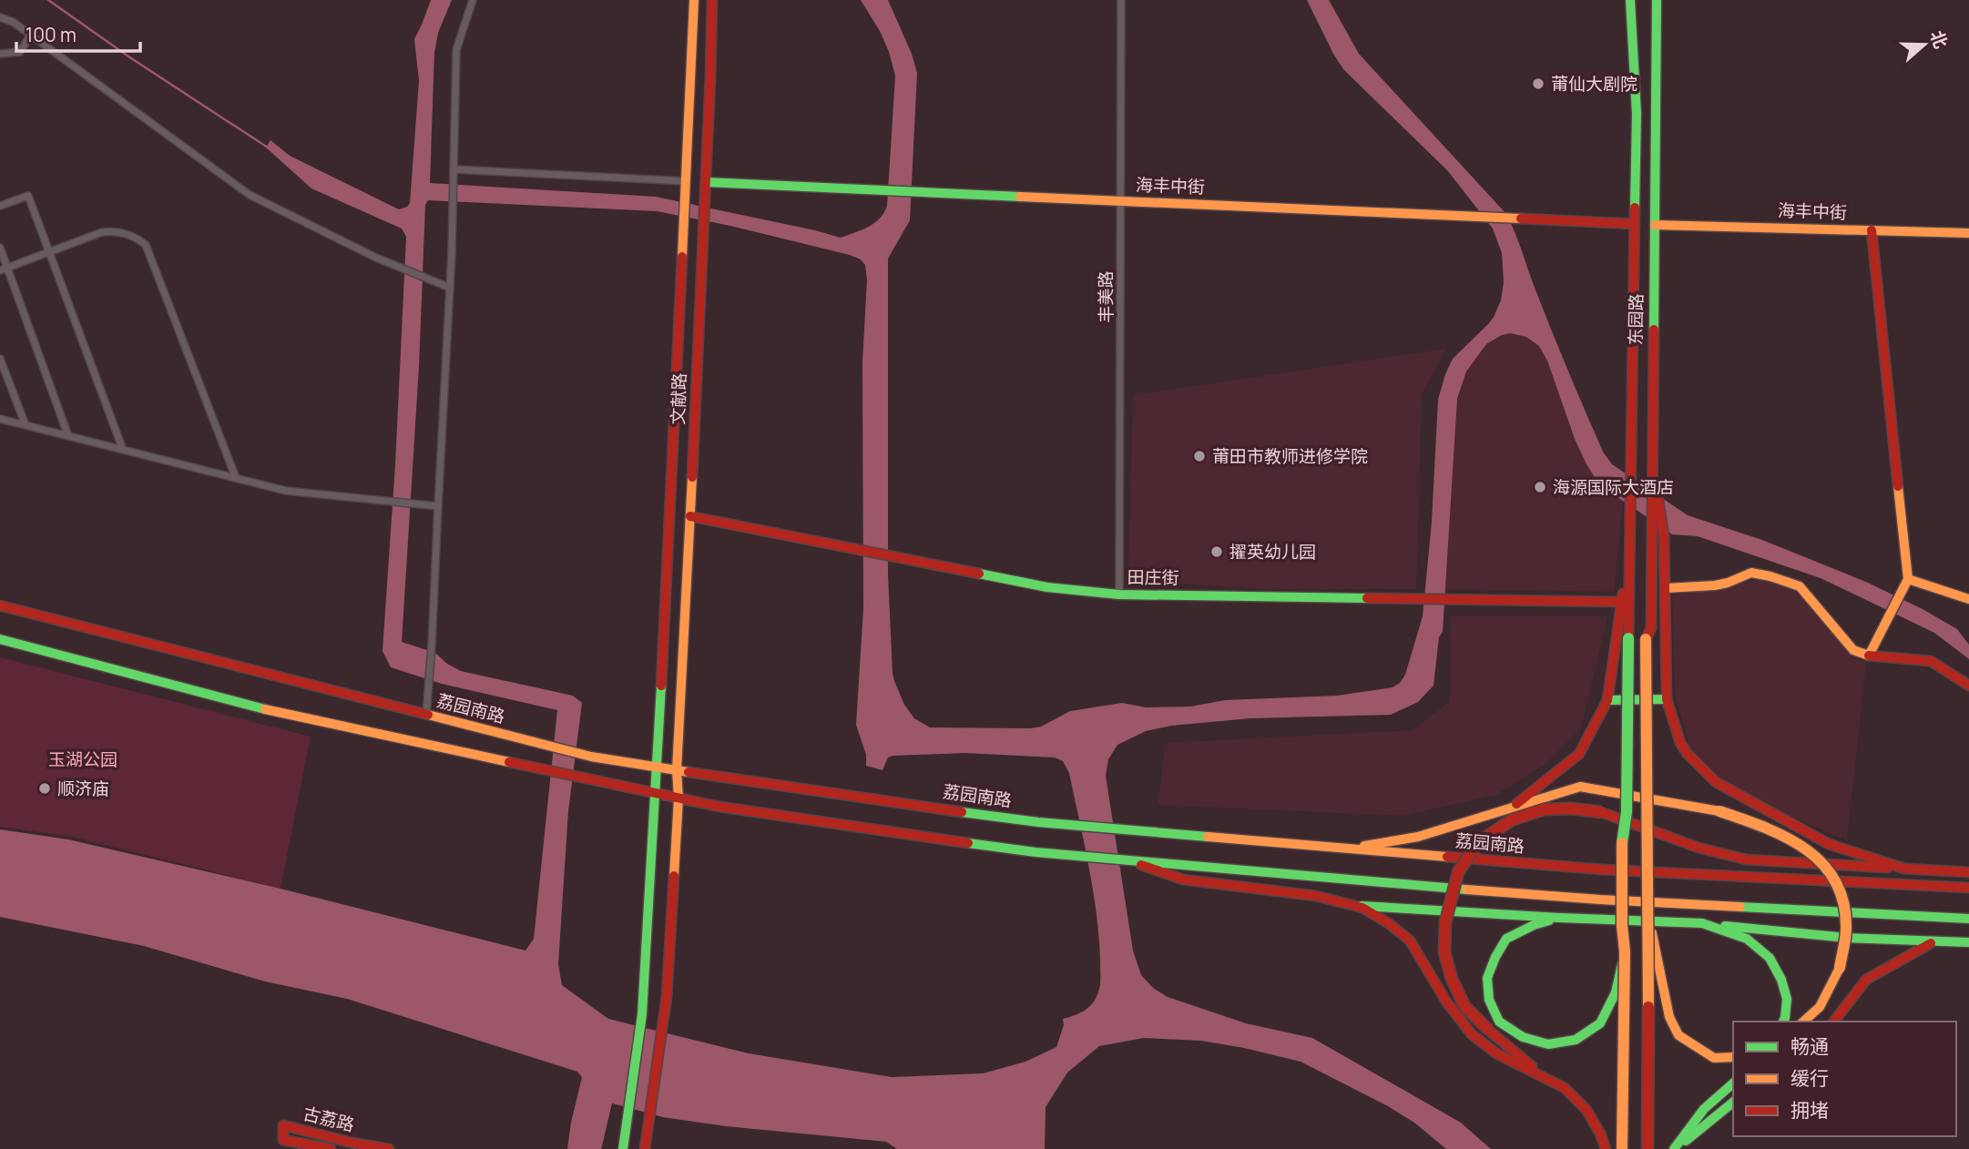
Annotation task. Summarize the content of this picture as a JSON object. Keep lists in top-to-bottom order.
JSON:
{
  "streets": {
    "main road": [
      "海丰中街",
      "东园路",
      "文献路",
      "田庄街",
      "荔园南路",
      "古荔路"
    ],
    "street": ["丰美路"]
  },
  "crossings": [
    ["海丰中街", "丰美路"],
    ["海丰中街", "东园路"],
    ["海丰中街", "文献路"],
    ["丰美路", "田庄街"],
    ["文献路", "田庄街"],
    ["文献路", "荔园南路"]
  ],
  "parks": ["玉湖公园"],
  "places": [
    "莆仙大剧院",
    "莆田市教师进修学院",
    "海源国际大酒店",
    "擢英幼儿园",
    "顺济庙"
  ],
  "legend": ["畅通", "缓行", "拥堵"],
  "scale_bar": "100 m",
  "north": "right"
}
